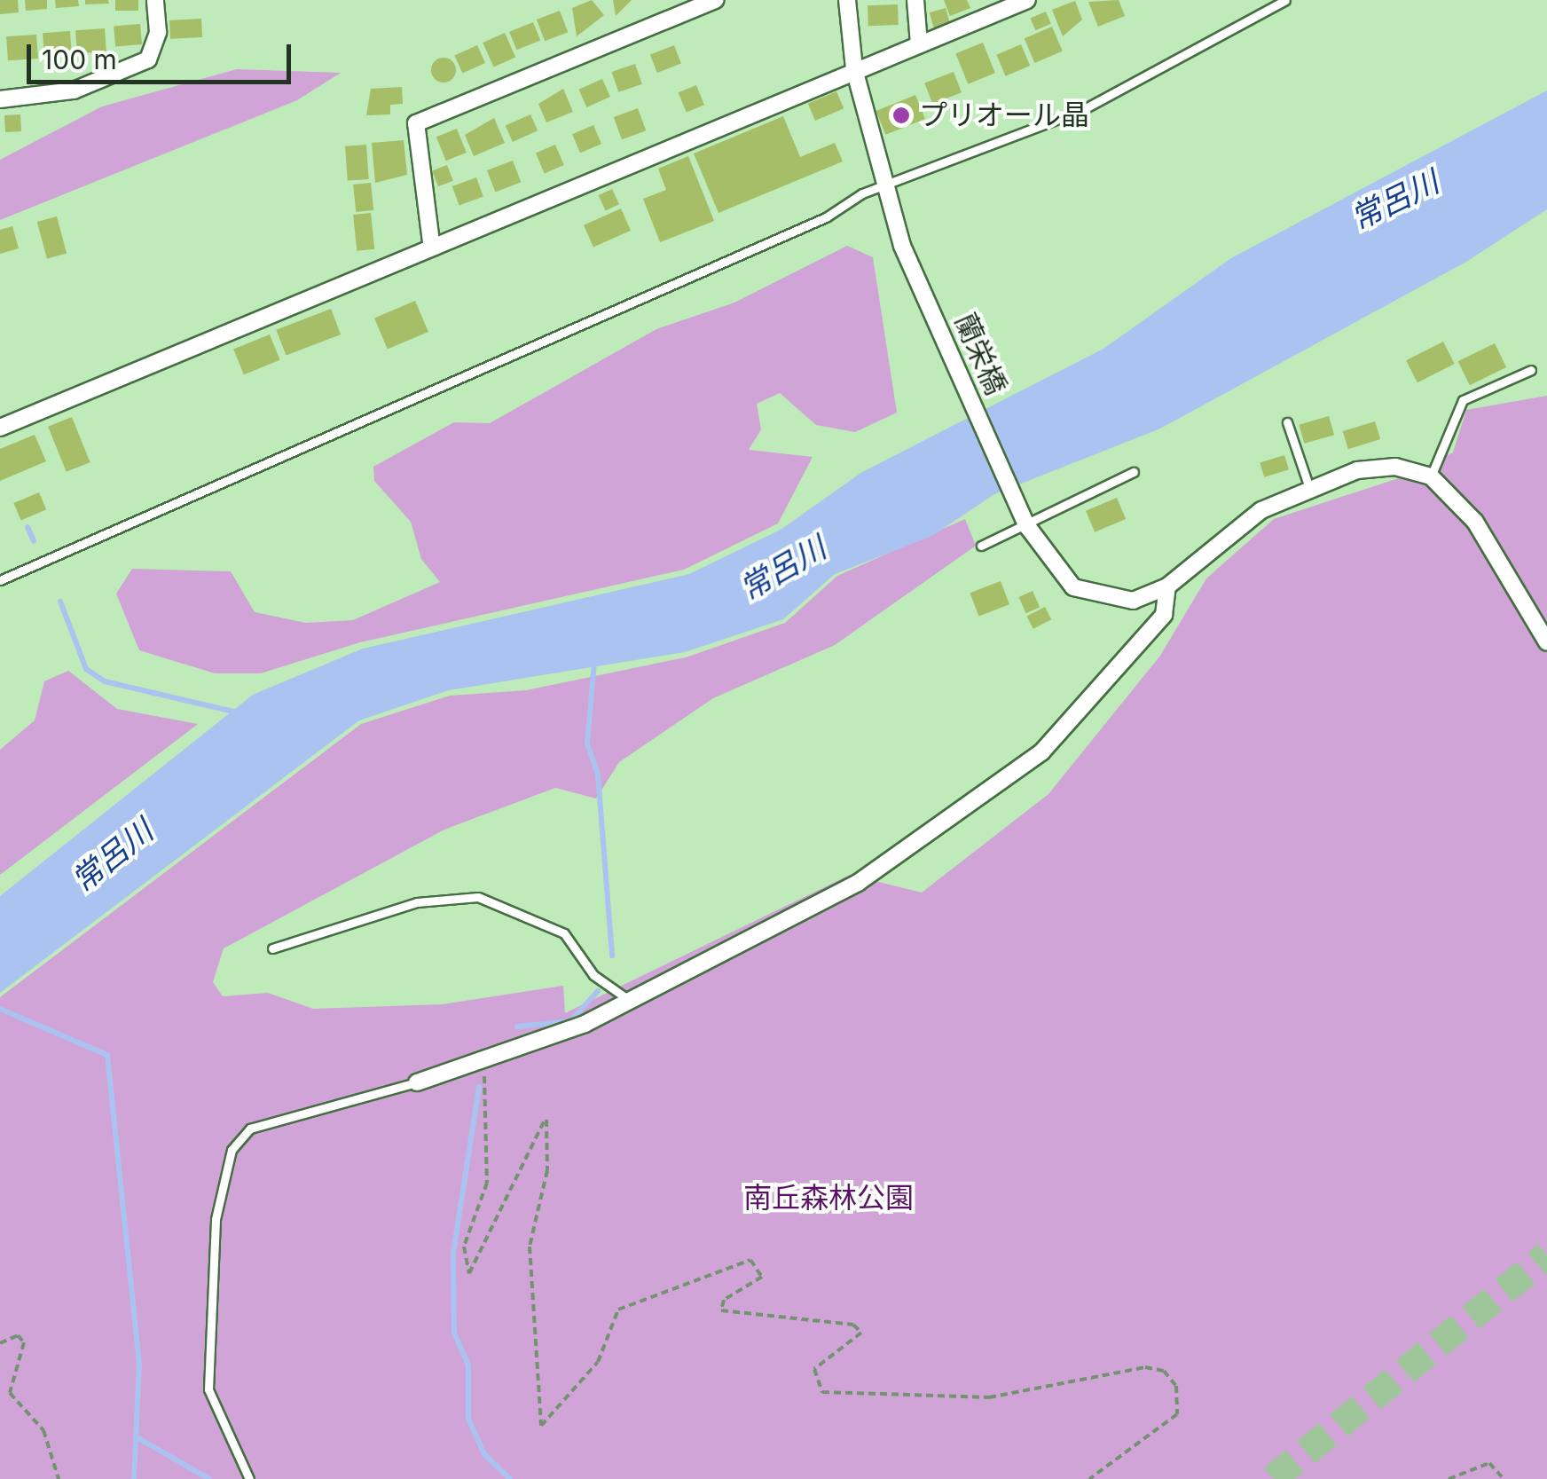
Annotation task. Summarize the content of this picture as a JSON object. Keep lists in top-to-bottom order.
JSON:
{
  "streets": {
    "street": ["蘭栄橋"]
  },
  "water": ["常呂川"],
  "parks": ["南丘森林公園"],
  "places": ["プリオール晶"],
  "scale_bar": "100 m"
}
